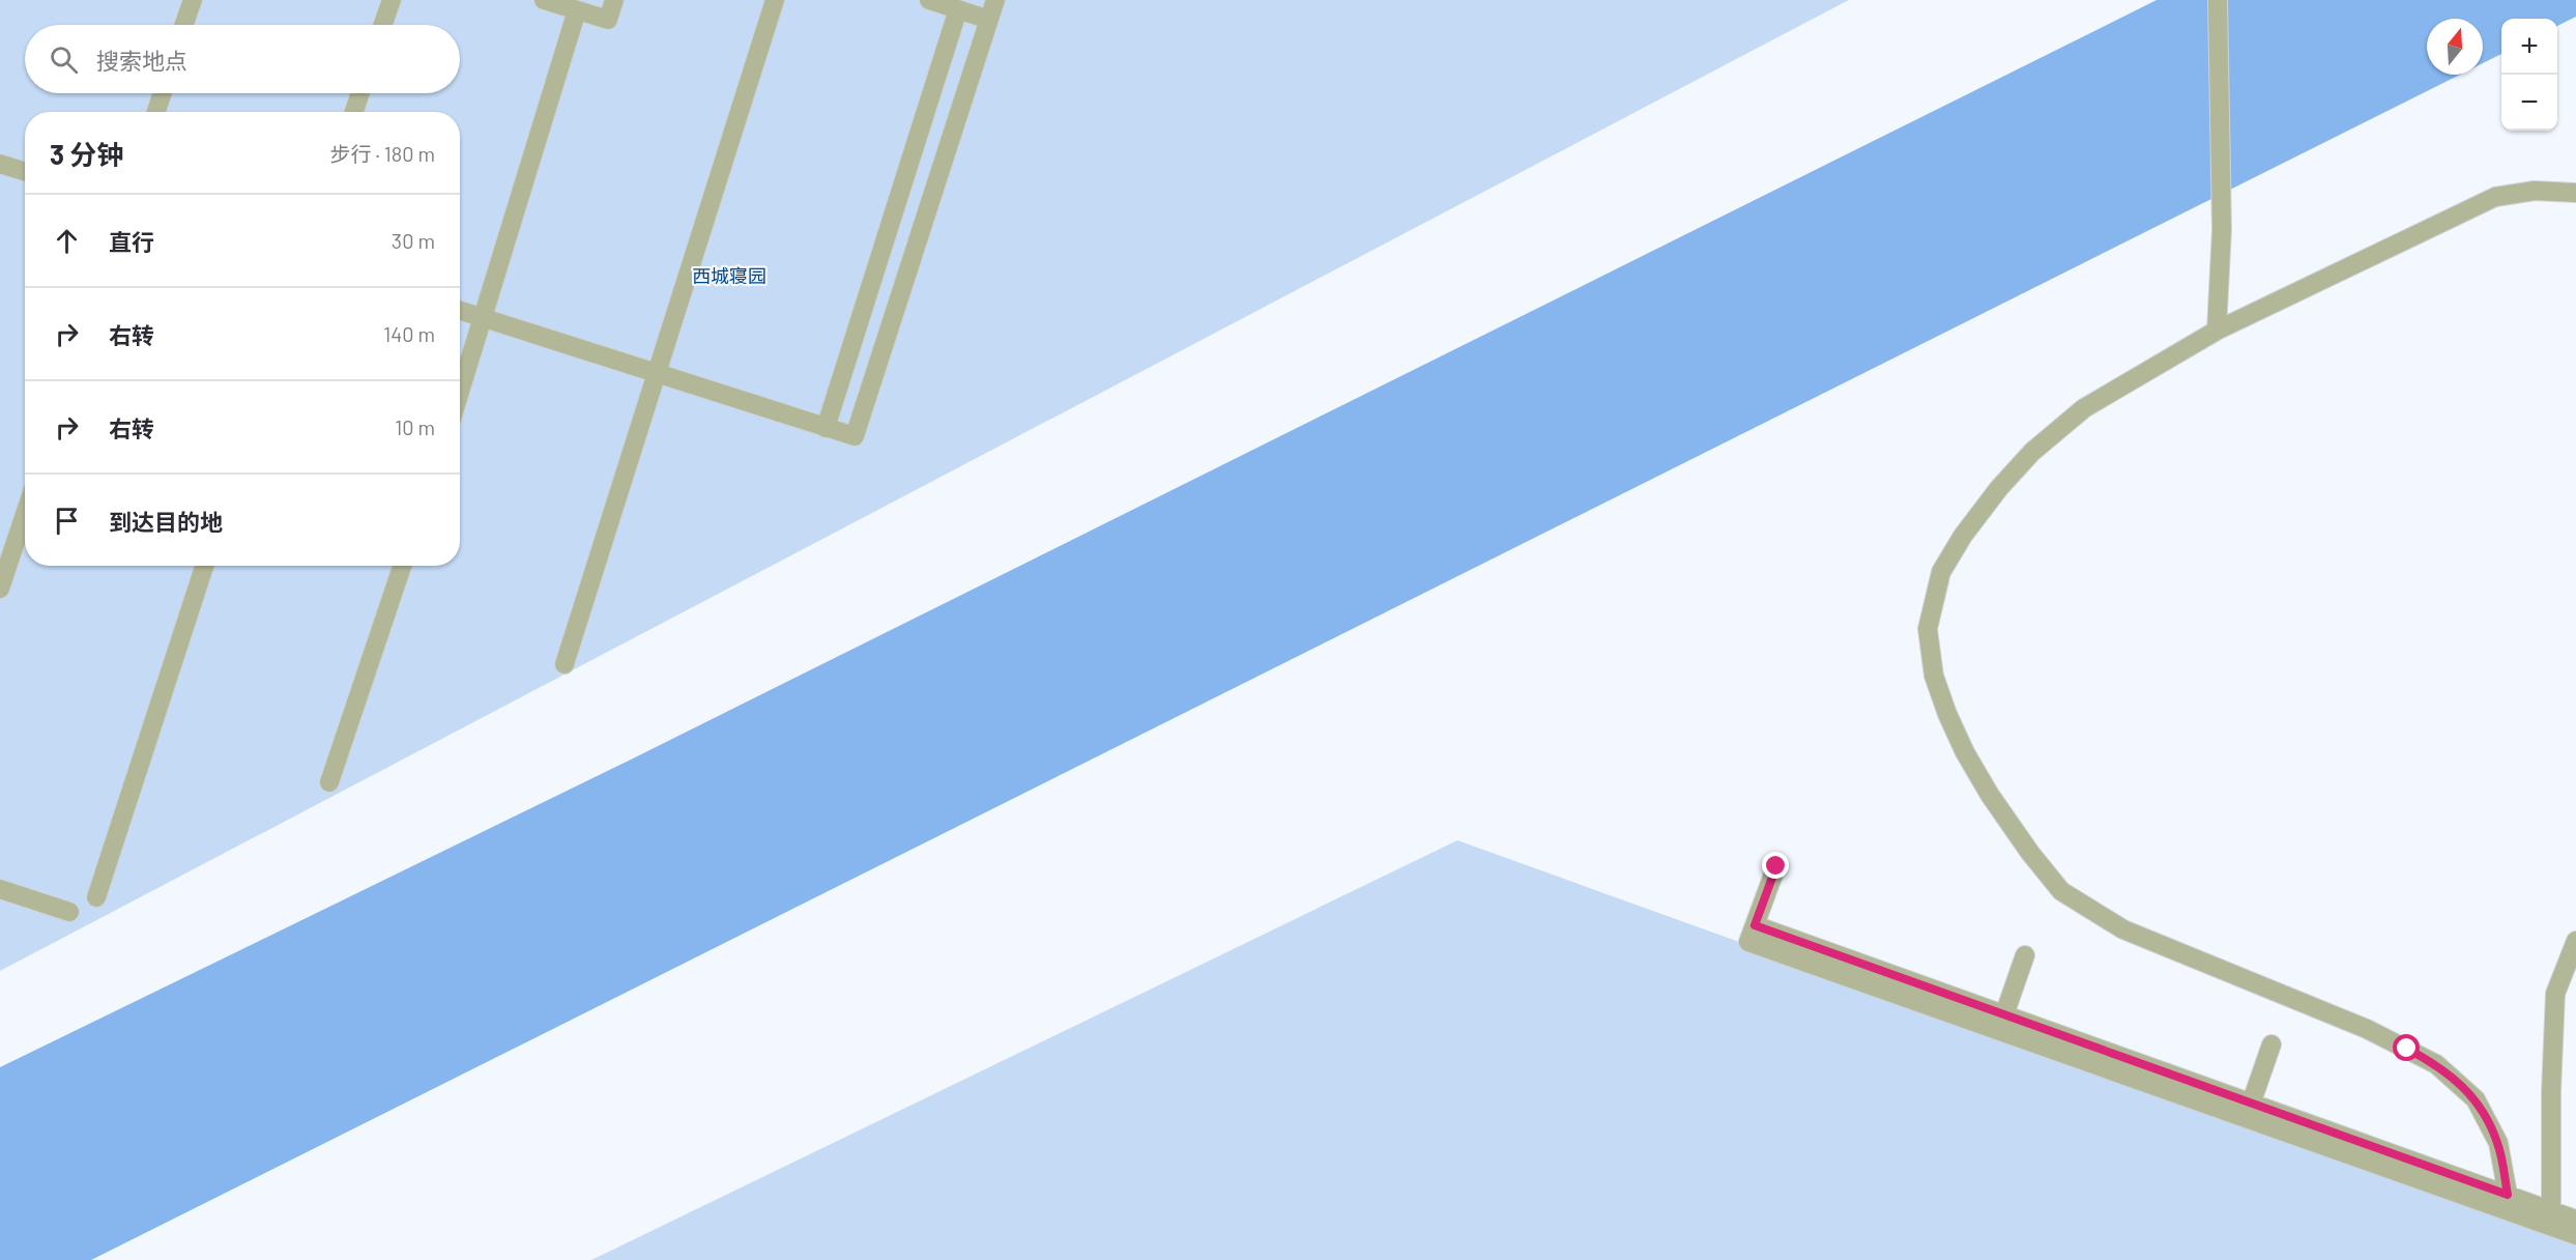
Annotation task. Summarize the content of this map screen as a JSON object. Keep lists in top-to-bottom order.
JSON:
{
  "parks": ["西城寝园"],
  "north": "top",
  "page": {
    "map_buttons": ["+", "−"],
    "search": "搜索地点",
    "heading": ["3 分钟", "步行 · 180 m"],
    "list": [
      ["直行", "30 m"],
      ["右转", "140 m"],
      ["右转", "10 m"],
      "到达目的地"
    ]
  }
}
